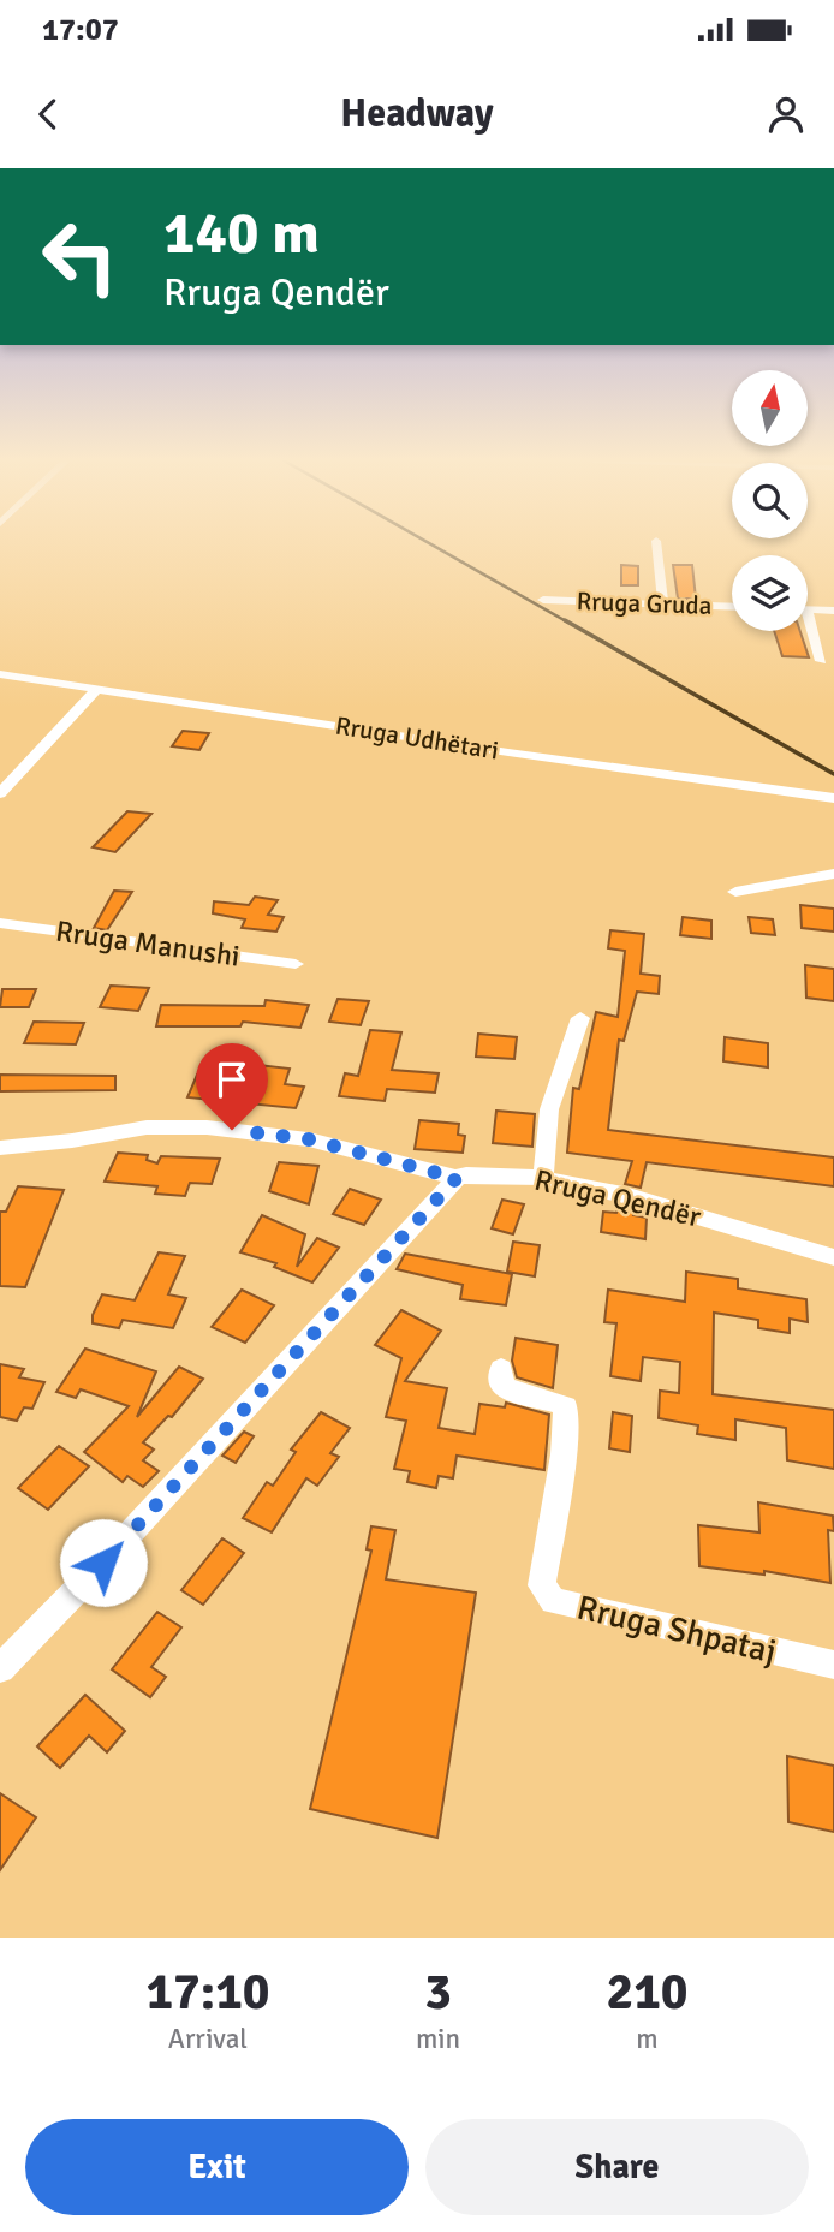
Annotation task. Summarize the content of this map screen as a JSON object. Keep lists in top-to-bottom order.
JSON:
{
  "streets": {
    "street": [
      "Rruga Gruda",
      "Rruga Udhëtari",
      "Rruga Manushi",
      "Rruga Qendër",
      "Rruga Shpataj"
    ]
  },
  "north": "top",
  "page": {
    "status": "17:07",
    "header": "Headway",
    "turn": ["140 m", "Rruga Qendër"],
    "eta": [
      "17:10",
      "Arrival",
      "3",
      "min",
      "210",
      "m"
    ],
    "buttons": ["Exit", "Share"]
  }
}
